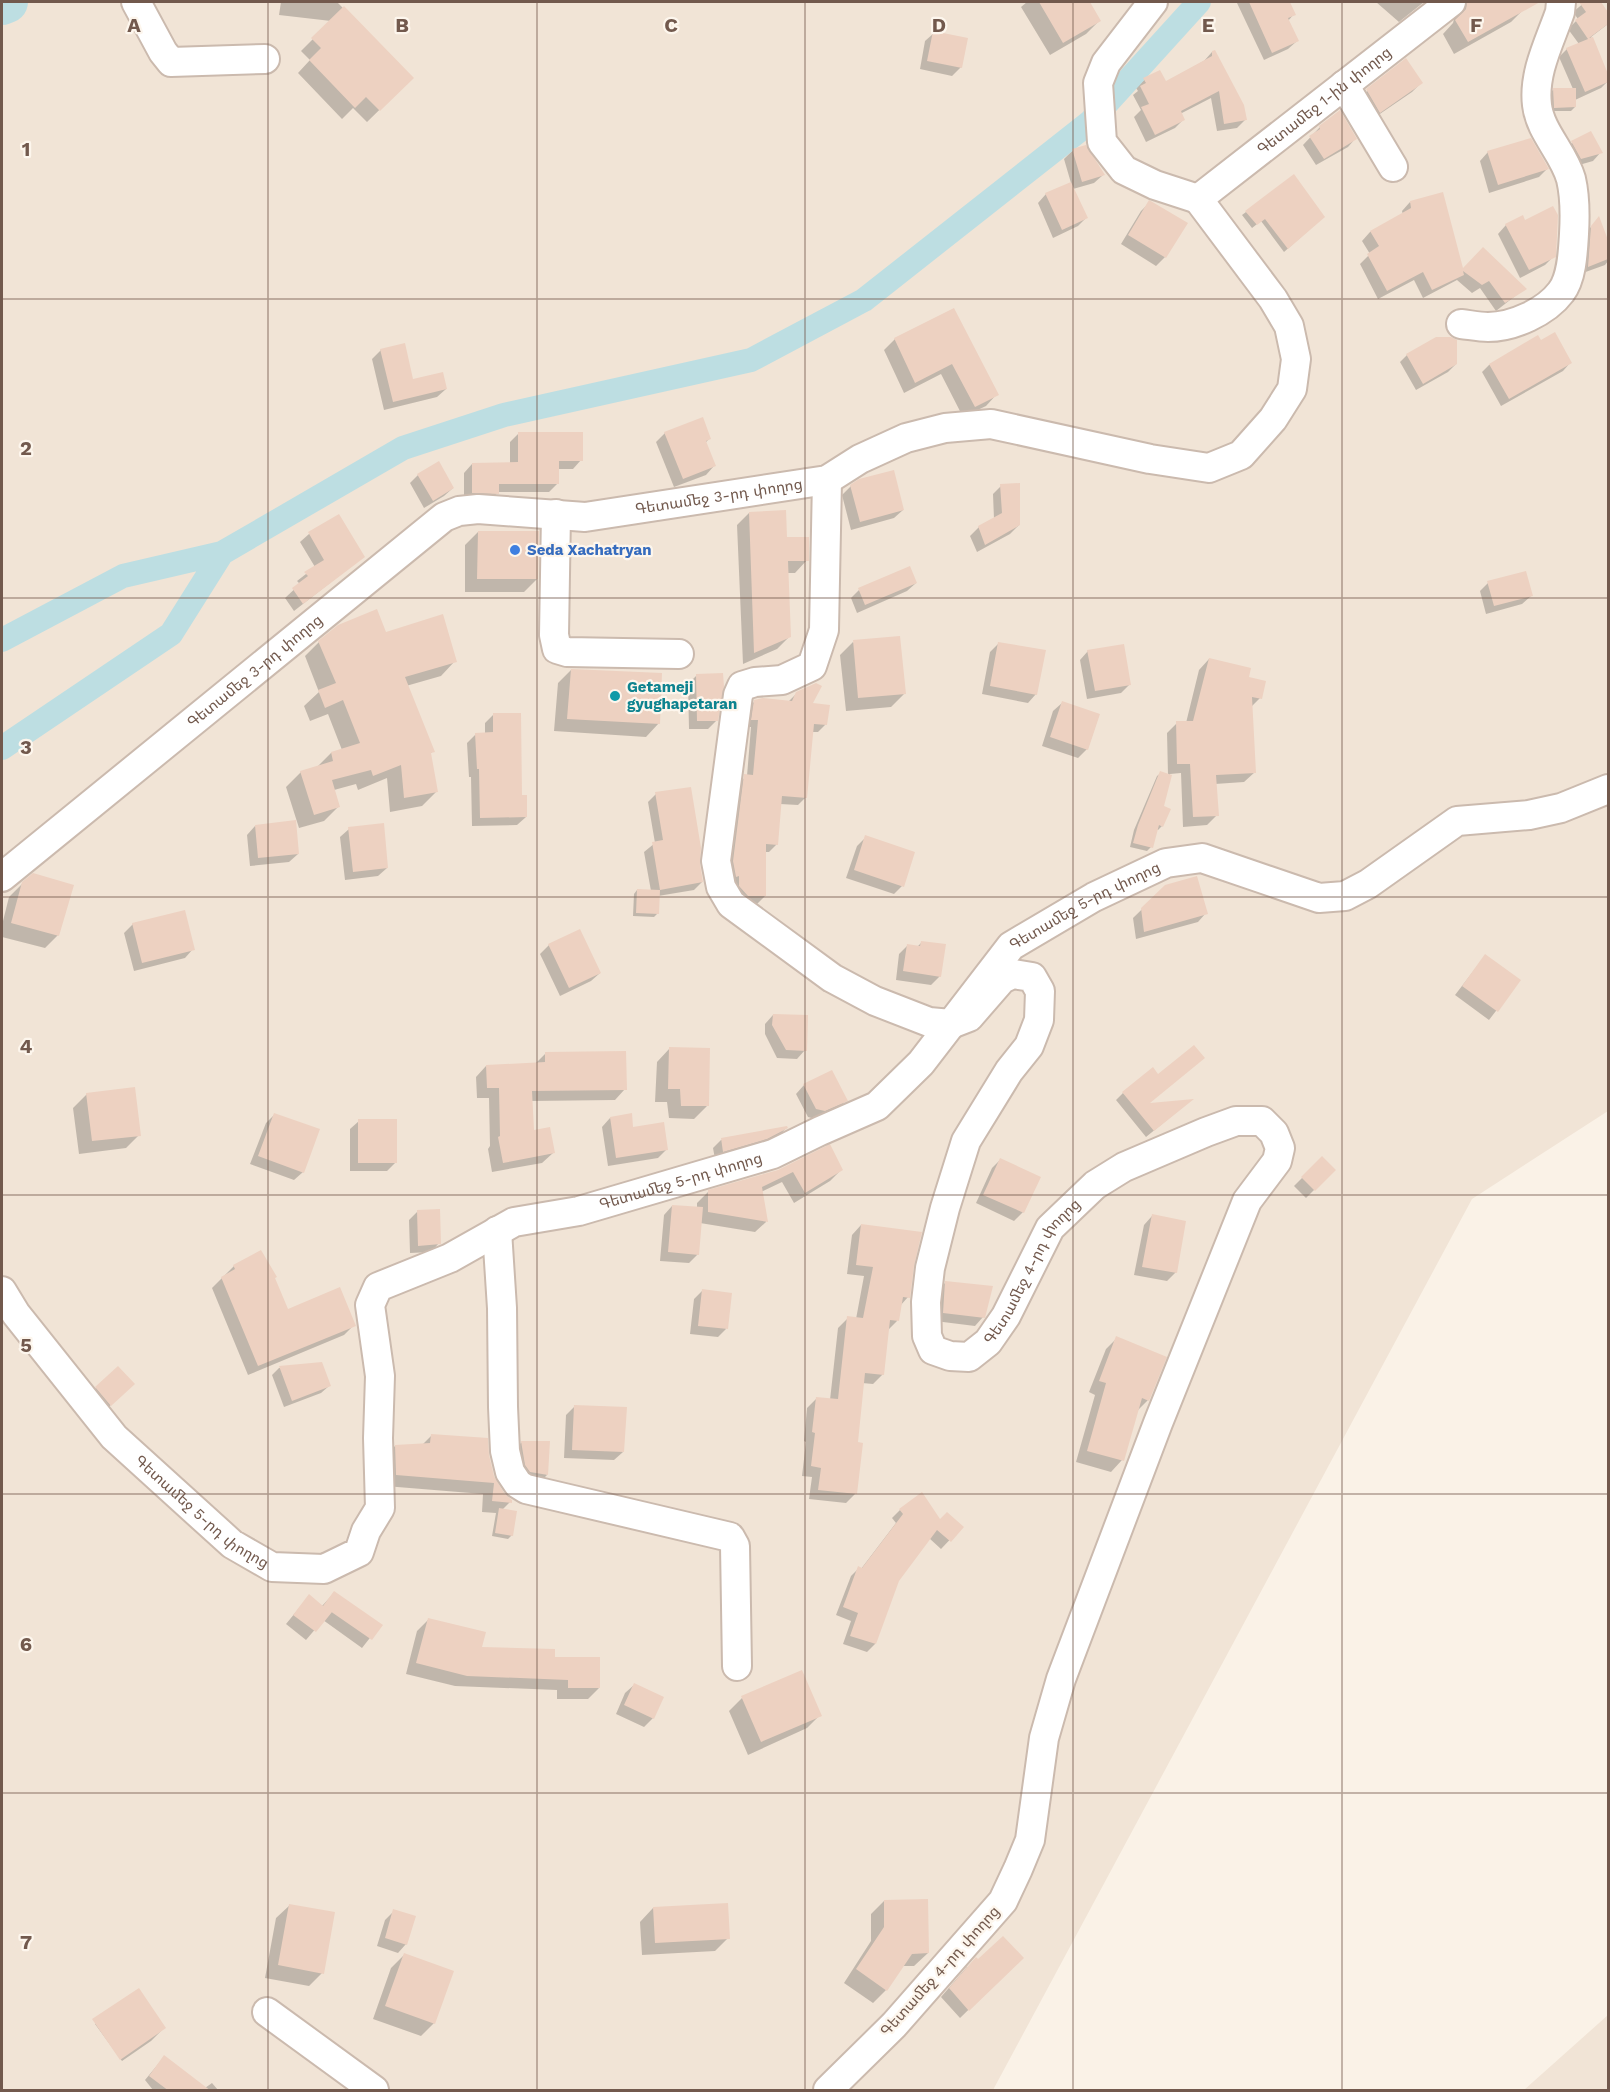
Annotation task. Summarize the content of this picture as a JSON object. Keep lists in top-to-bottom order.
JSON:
{
  "streets": {
    "street": [
      "Գետամեջ 1-ին փողոց",
      "Գետամեջ 3-րդ փողոց",
      "Գետամեջ 5-րդ փողոց",
      "Գետամեջ 4-րդ փողոց"
    ]
  },
  "crossings": [
    ["Գետամեջ 1-ին փողոց", "Գետամեջ 3-րդ փողոց"],
    ["Գետամեջ 5-րդ փողոց", "Գետամեջ 4-րդ փողոց"]
  ],
  "places": ["Seda Xachatryan", "Getameji gyughapetaran"],
  "grid": {
    "columns": [
      "A",
      "B",
      "C",
      "D",
      "E",
      "F"
    ],
    "rows": [
      "1",
      "2",
      "3",
      "4",
      "5",
      "6",
      "7"
    ]
  }
}
